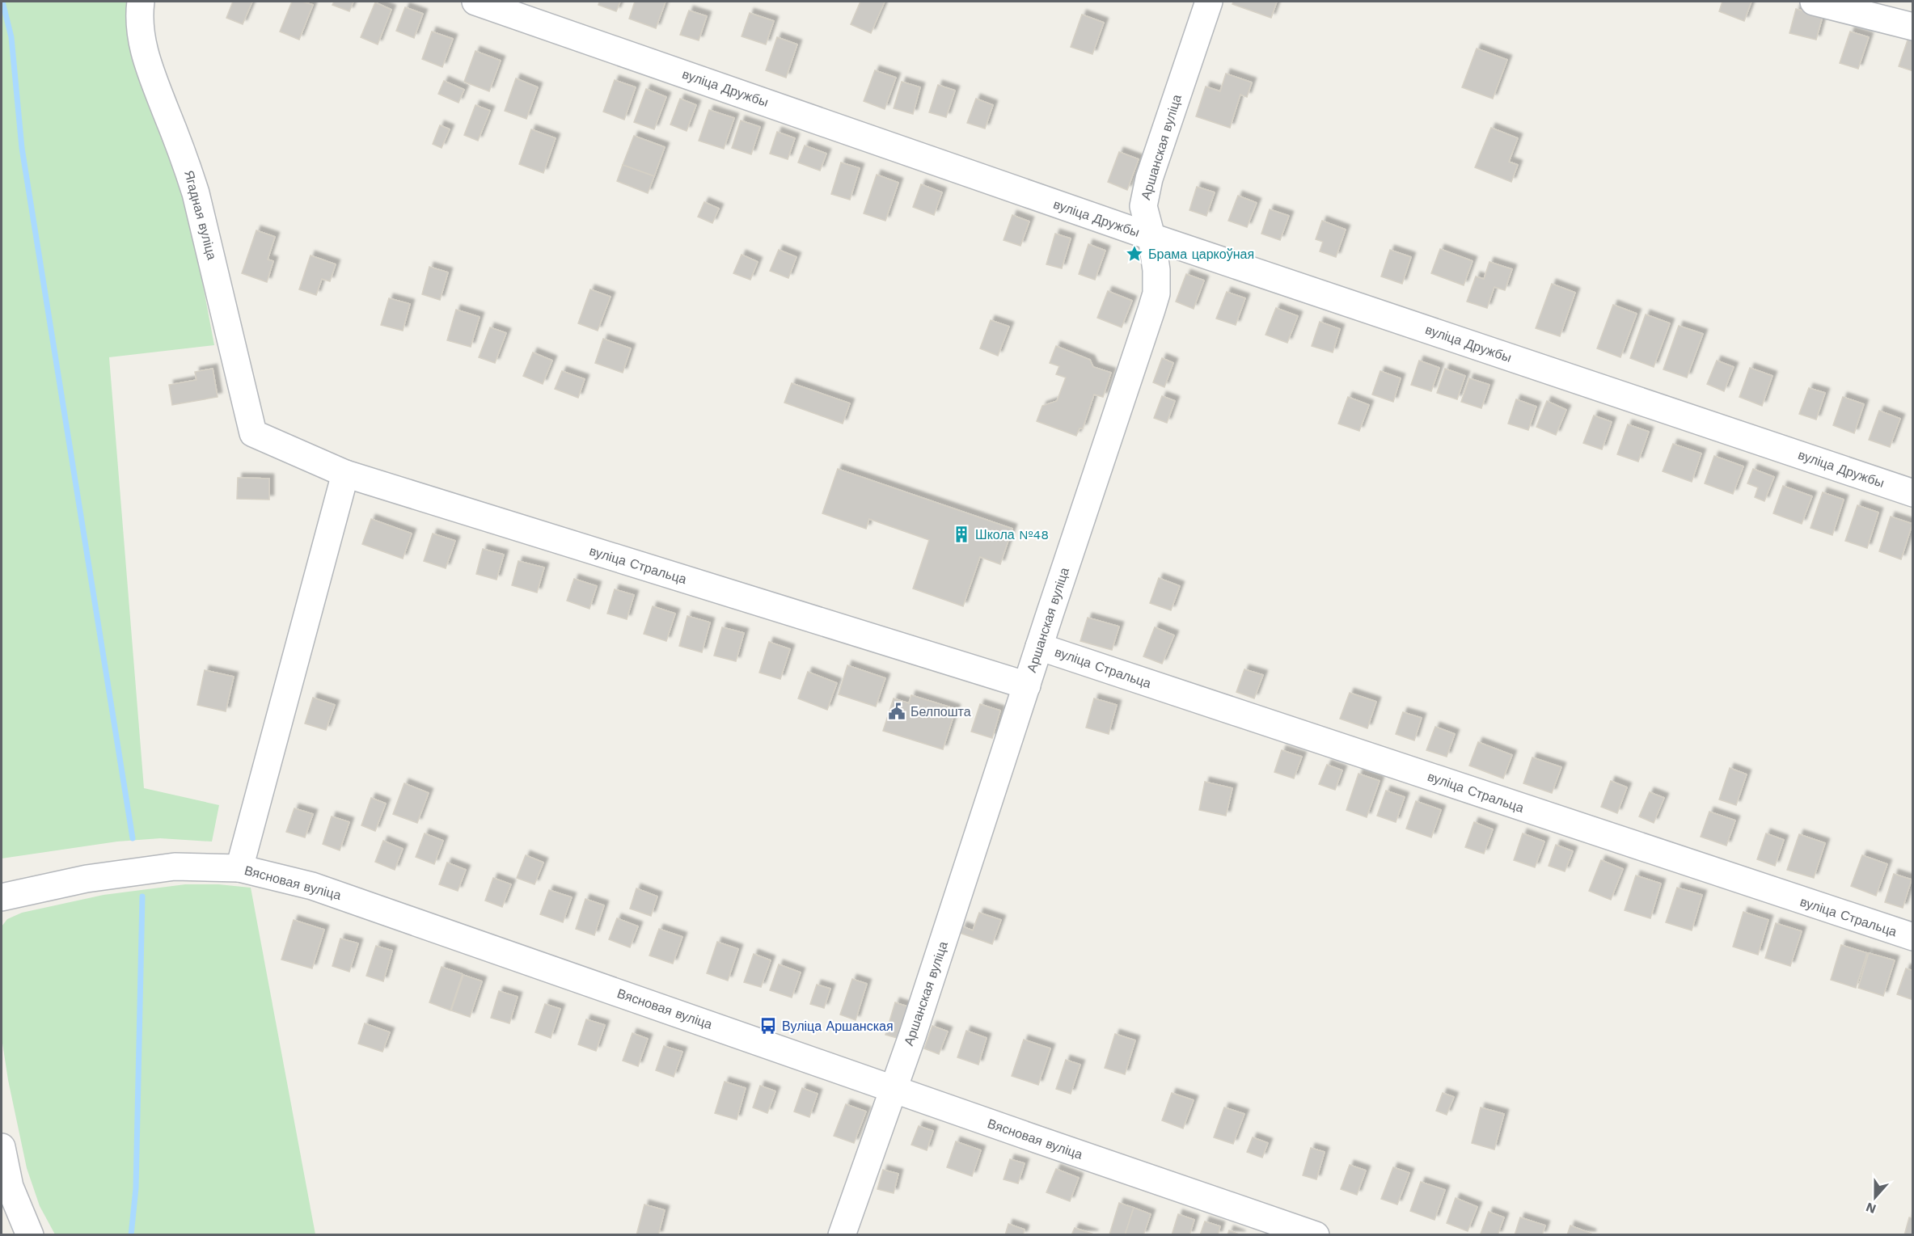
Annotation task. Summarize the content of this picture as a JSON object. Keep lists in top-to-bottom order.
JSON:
{
  "streets": {
    "street": [
      "вуліца Дружбы",
      "Аршанская вуліца",
      "Ягадная вуліца",
      "вуліца Стральца",
      "Вясновая вуліца"
    ]
  },
  "crossings": [
    ["вуліца Дружбы", "Аршанская вуліца"],
    ["Аршанская вуліца", "вуліца Стральца"],
    ["Аршанская вуліца", "Вясновая вуліца"],
    ["Ягадная вуліца", "вуліца Стральца"]
  ],
  "places": {
    "place": ["Брама царкоўная"],
    "building": ["Школа №48"],
    "public building": ["Белпошта"],
    "bus stop": ["Вуліца Аршанская"]
  },
  "north": "bottom"
}
